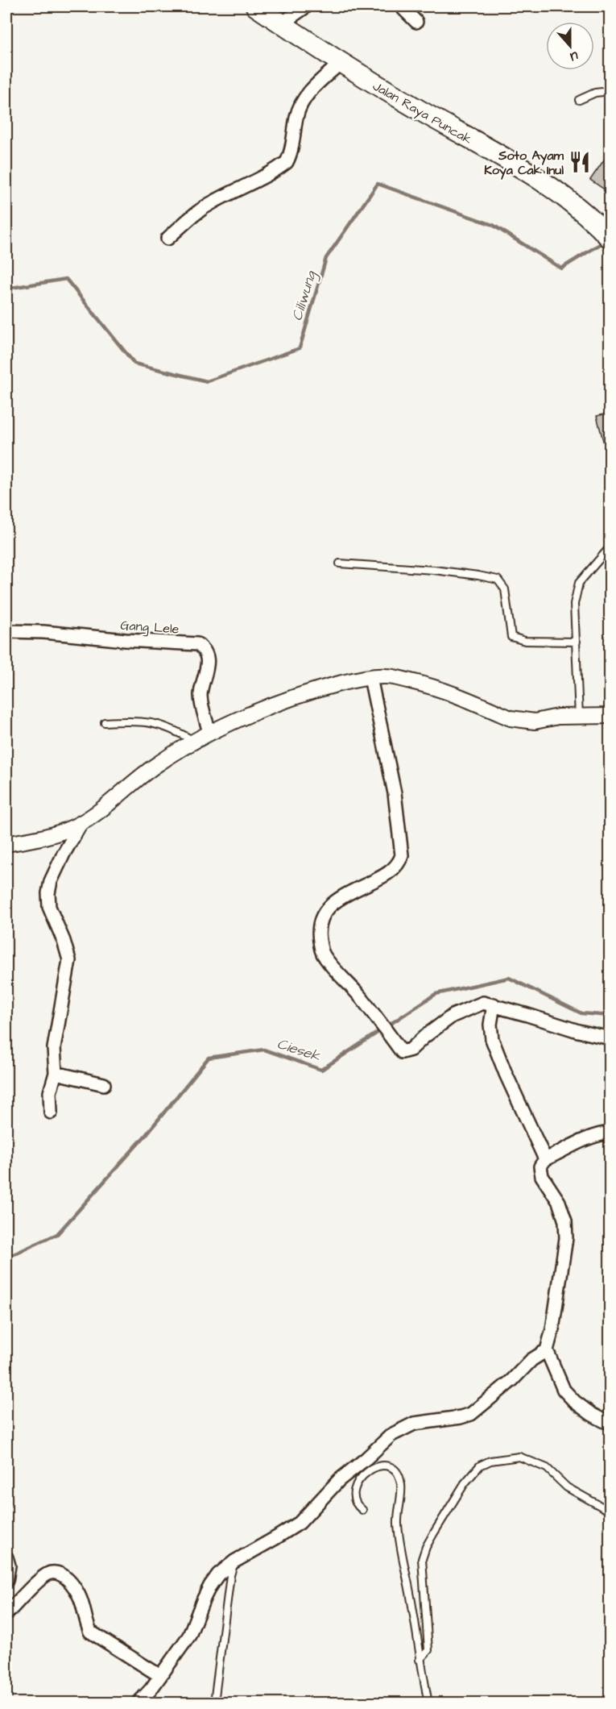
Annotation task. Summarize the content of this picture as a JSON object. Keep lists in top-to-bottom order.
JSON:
{
  "streets": {
    "highway": ["Jalan Raya Puncak"],
    "street": ["Gang Lele"]
  },
  "water": ["Ciliwung", "Ciesek"],
  "places": {
    "restaurant": ["Soto Ayam Koya Cak Inul"]
  },
  "north": "bottom"
}
